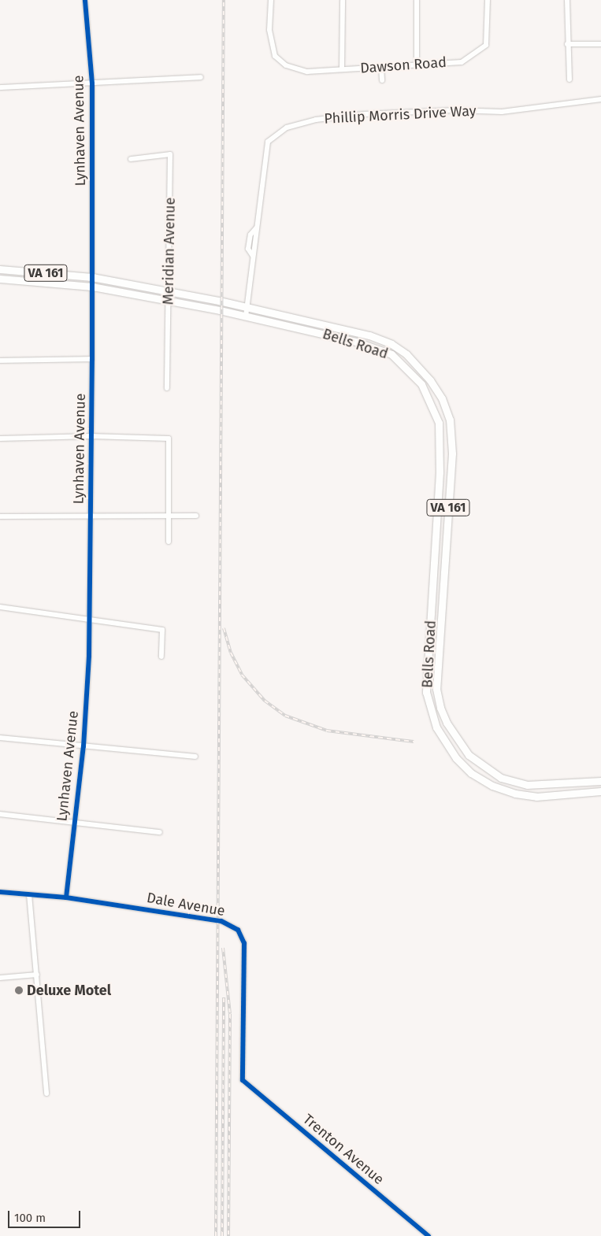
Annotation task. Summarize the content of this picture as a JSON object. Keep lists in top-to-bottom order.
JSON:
{
  "streets": {
    "main road": ["VA 161", "Bells Road"],
    "street": [
      "Dawson Road",
      "Phillip Morris Drive Way",
      "Lynhaven Avenue",
      "Meridian Avenue",
      "Dale Avenue",
      "Trenton Avenue"
    ]
  },
  "crossings": [
    ["Phillip Morris Drive Way", "Bells Road"],
    ["Lynhaven Avenue", "Bells Road"],
    ["Lynhaven Avenue", "Dale Avenue"],
    ["Meridian Avenue", "Bells Road"],
    ["Dale Avenue", "Trenton Avenue"]
  ],
  "places": ["Deluxe Motel"],
  "scale_bar": "100 m"
}
